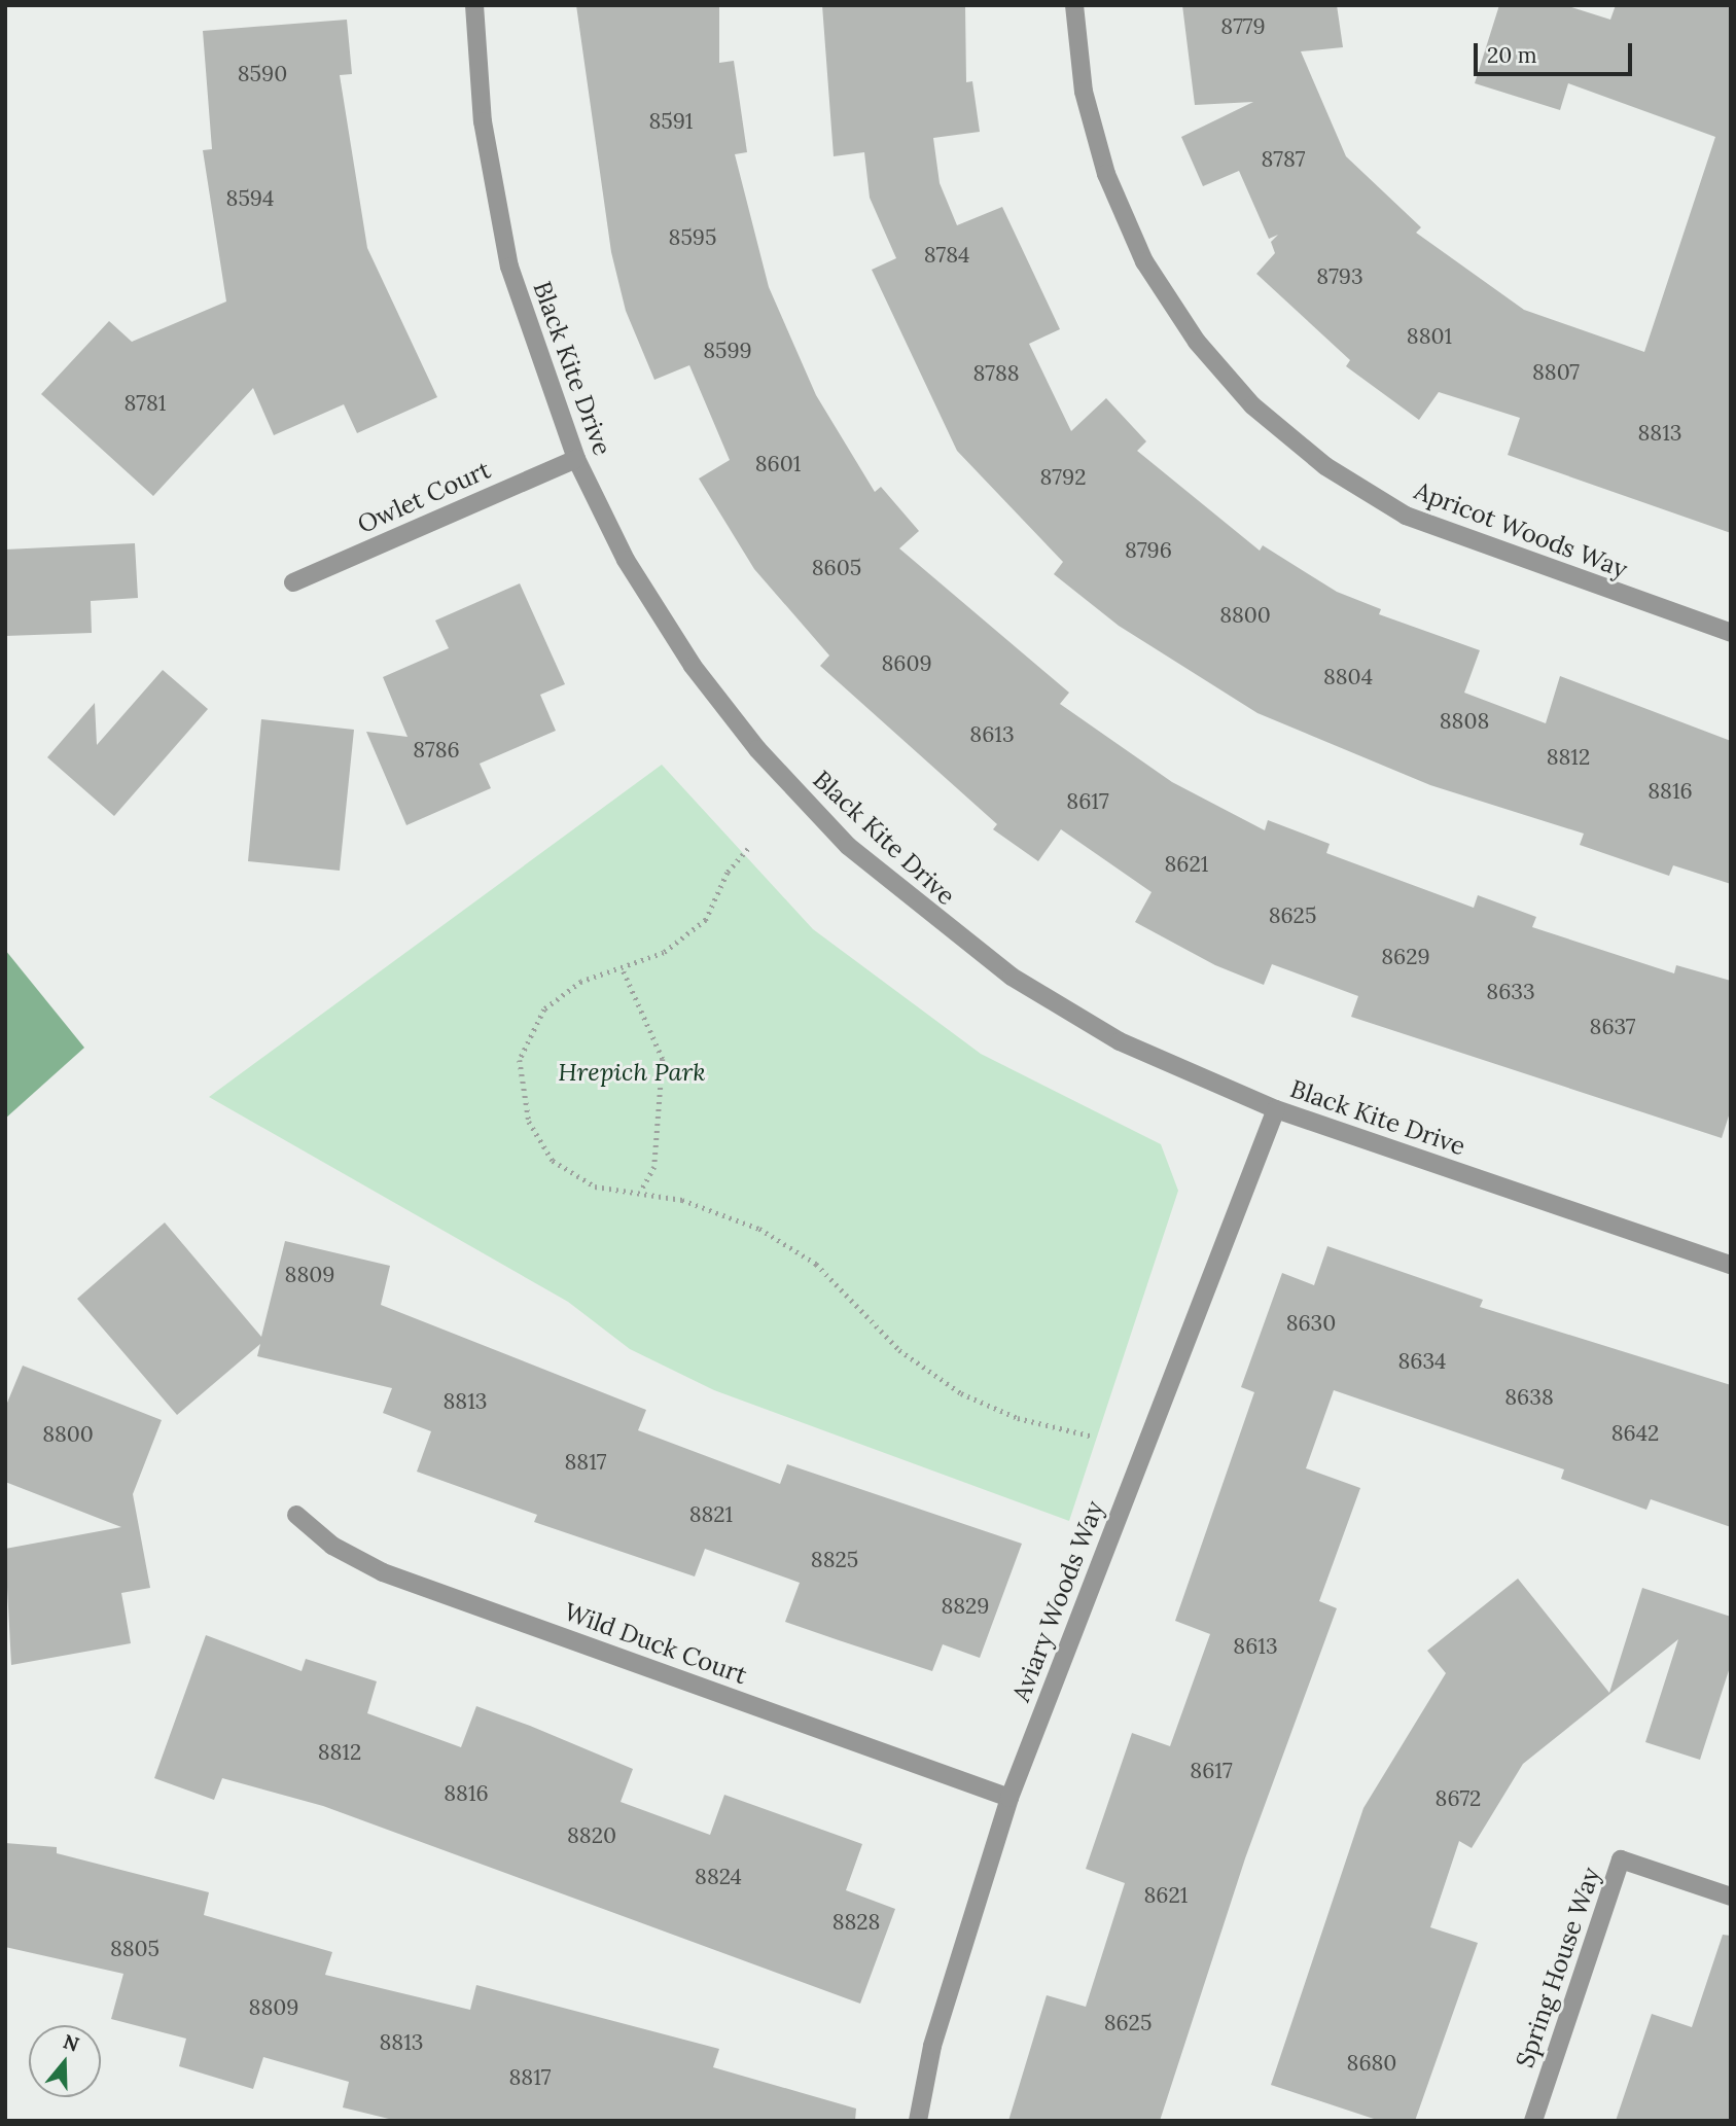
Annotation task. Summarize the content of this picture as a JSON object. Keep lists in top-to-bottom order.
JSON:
{
  "streets": {
    "street": [
      "Black Kite Drive",
      "Owlet Court",
      "Apricot Woods Way",
      "Aviary Woods Way",
      "Wild Duck Court",
      "Spring House Way"
    ]
  },
  "crossings": [
    ["Black Kite Drive", "Owlet Court"],
    ["Black Kite Drive", "Aviary Woods Way"],
    ["Aviary Woods Way", "Wild Duck Court"]
  ],
  "parks": ["Hrepich Park"],
  "house_numbers": [
    "8779",
    "8590",
    "8591",
    "8787",
    "8594",
    "8595",
    "8784",
    "8793",
    "8801",
    "8599",
    "8807",
    "8788",
    "8781",
    "8813",
    "8601",
    "8792",
    "8796",
    "8605",
    "8800",
    "8609",
    "8804",
    "8808",
    "8613",
    "8786",
    "8812",
    "8816",
    "8617",
    "8621",
    "8625",
    "8629",
    "8633",
    "8637",
    "8809",
    "8630",
    "8634",
    "8638",
    "8813",
    "8642",
    "8800",
    "8817",
    "8821",
    "8825",
    "8829",
    "8613",
    "8812",
    "8617",
    "8816",
    "8672",
    "8820",
    "8824",
    "8621",
    "8828",
    "8805",
    "8809",
    "8625",
    "8813",
    "8680",
    "8817"
  ],
  "scale_bar": "20 m",
  "north": "top"
}
